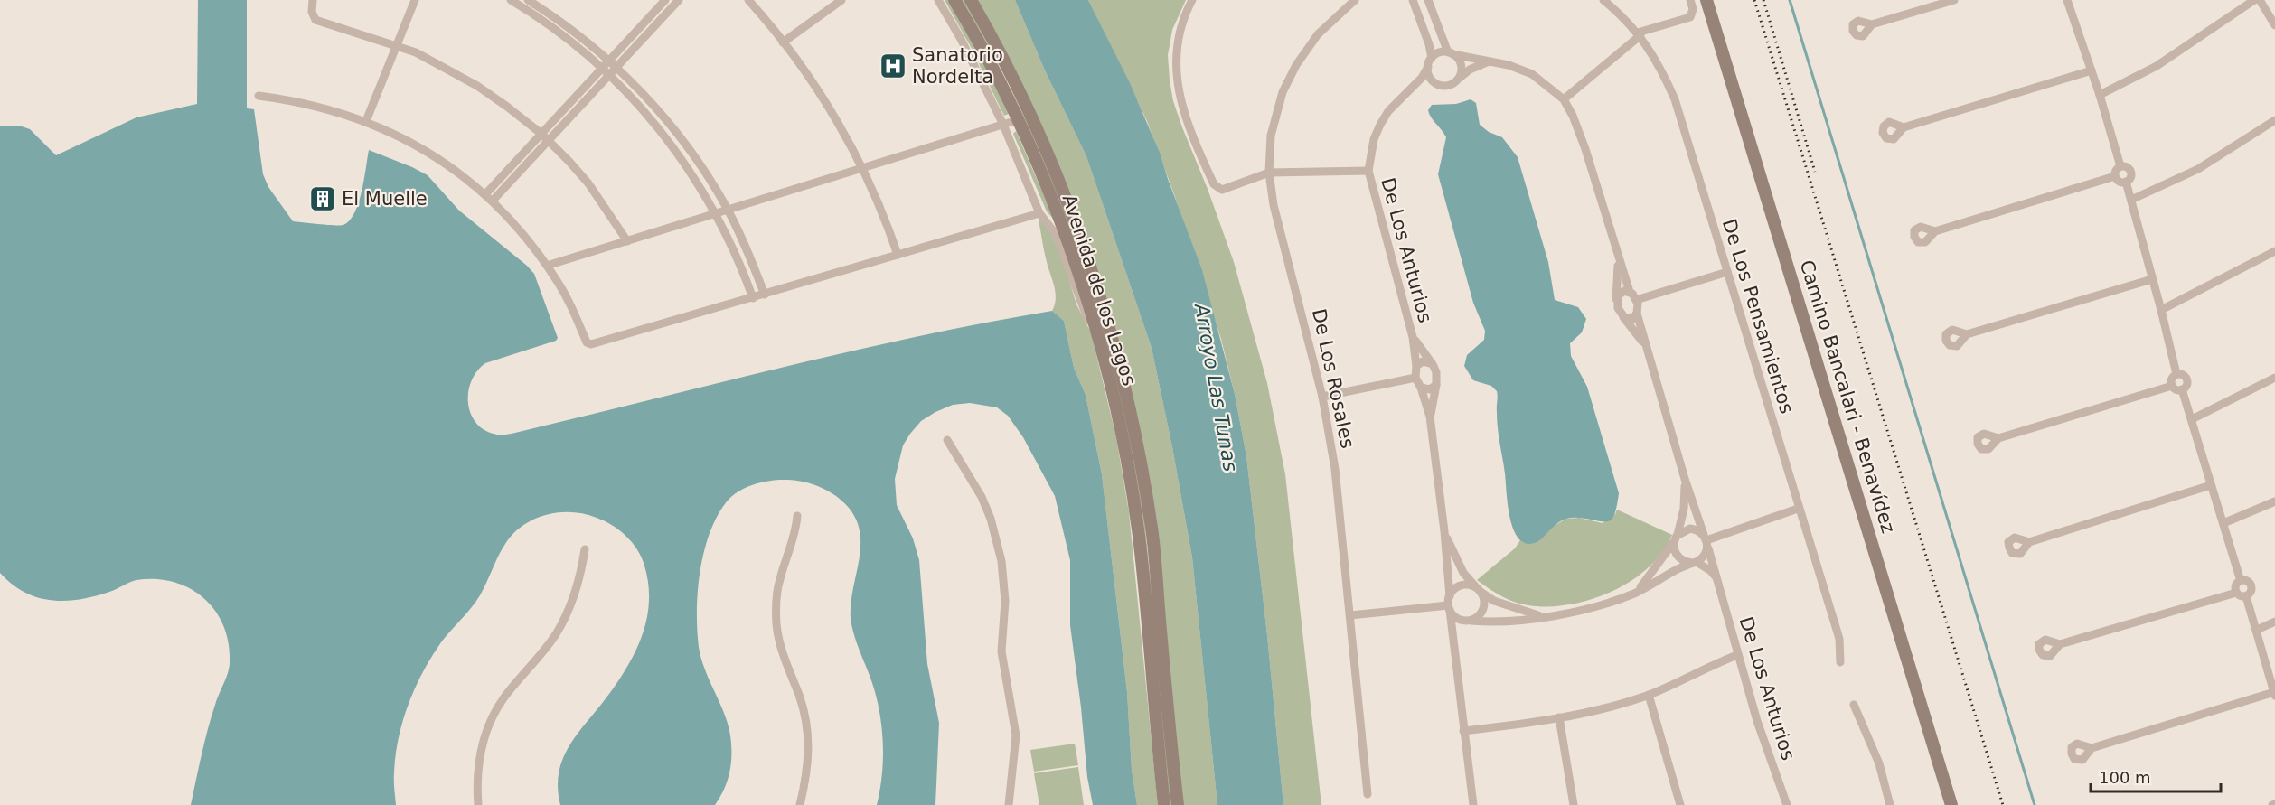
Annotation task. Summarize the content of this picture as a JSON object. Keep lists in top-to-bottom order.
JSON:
{
  "streets": {
    "street": [
      "De Los Anturios",
      "Avenida de los Lagos",
      "De Los Pensamientos",
      "De Los Rosales",
      "Camino Bancalari - Benavídez"
    ]
  },
  "water": ["Arroyo Las Tunas"],
  "places": {
    "hospital": ["Sanatorio Nordelta"],
    "building": ["El Muelle"]
  },
  "scale_bar": "100 m"
}
